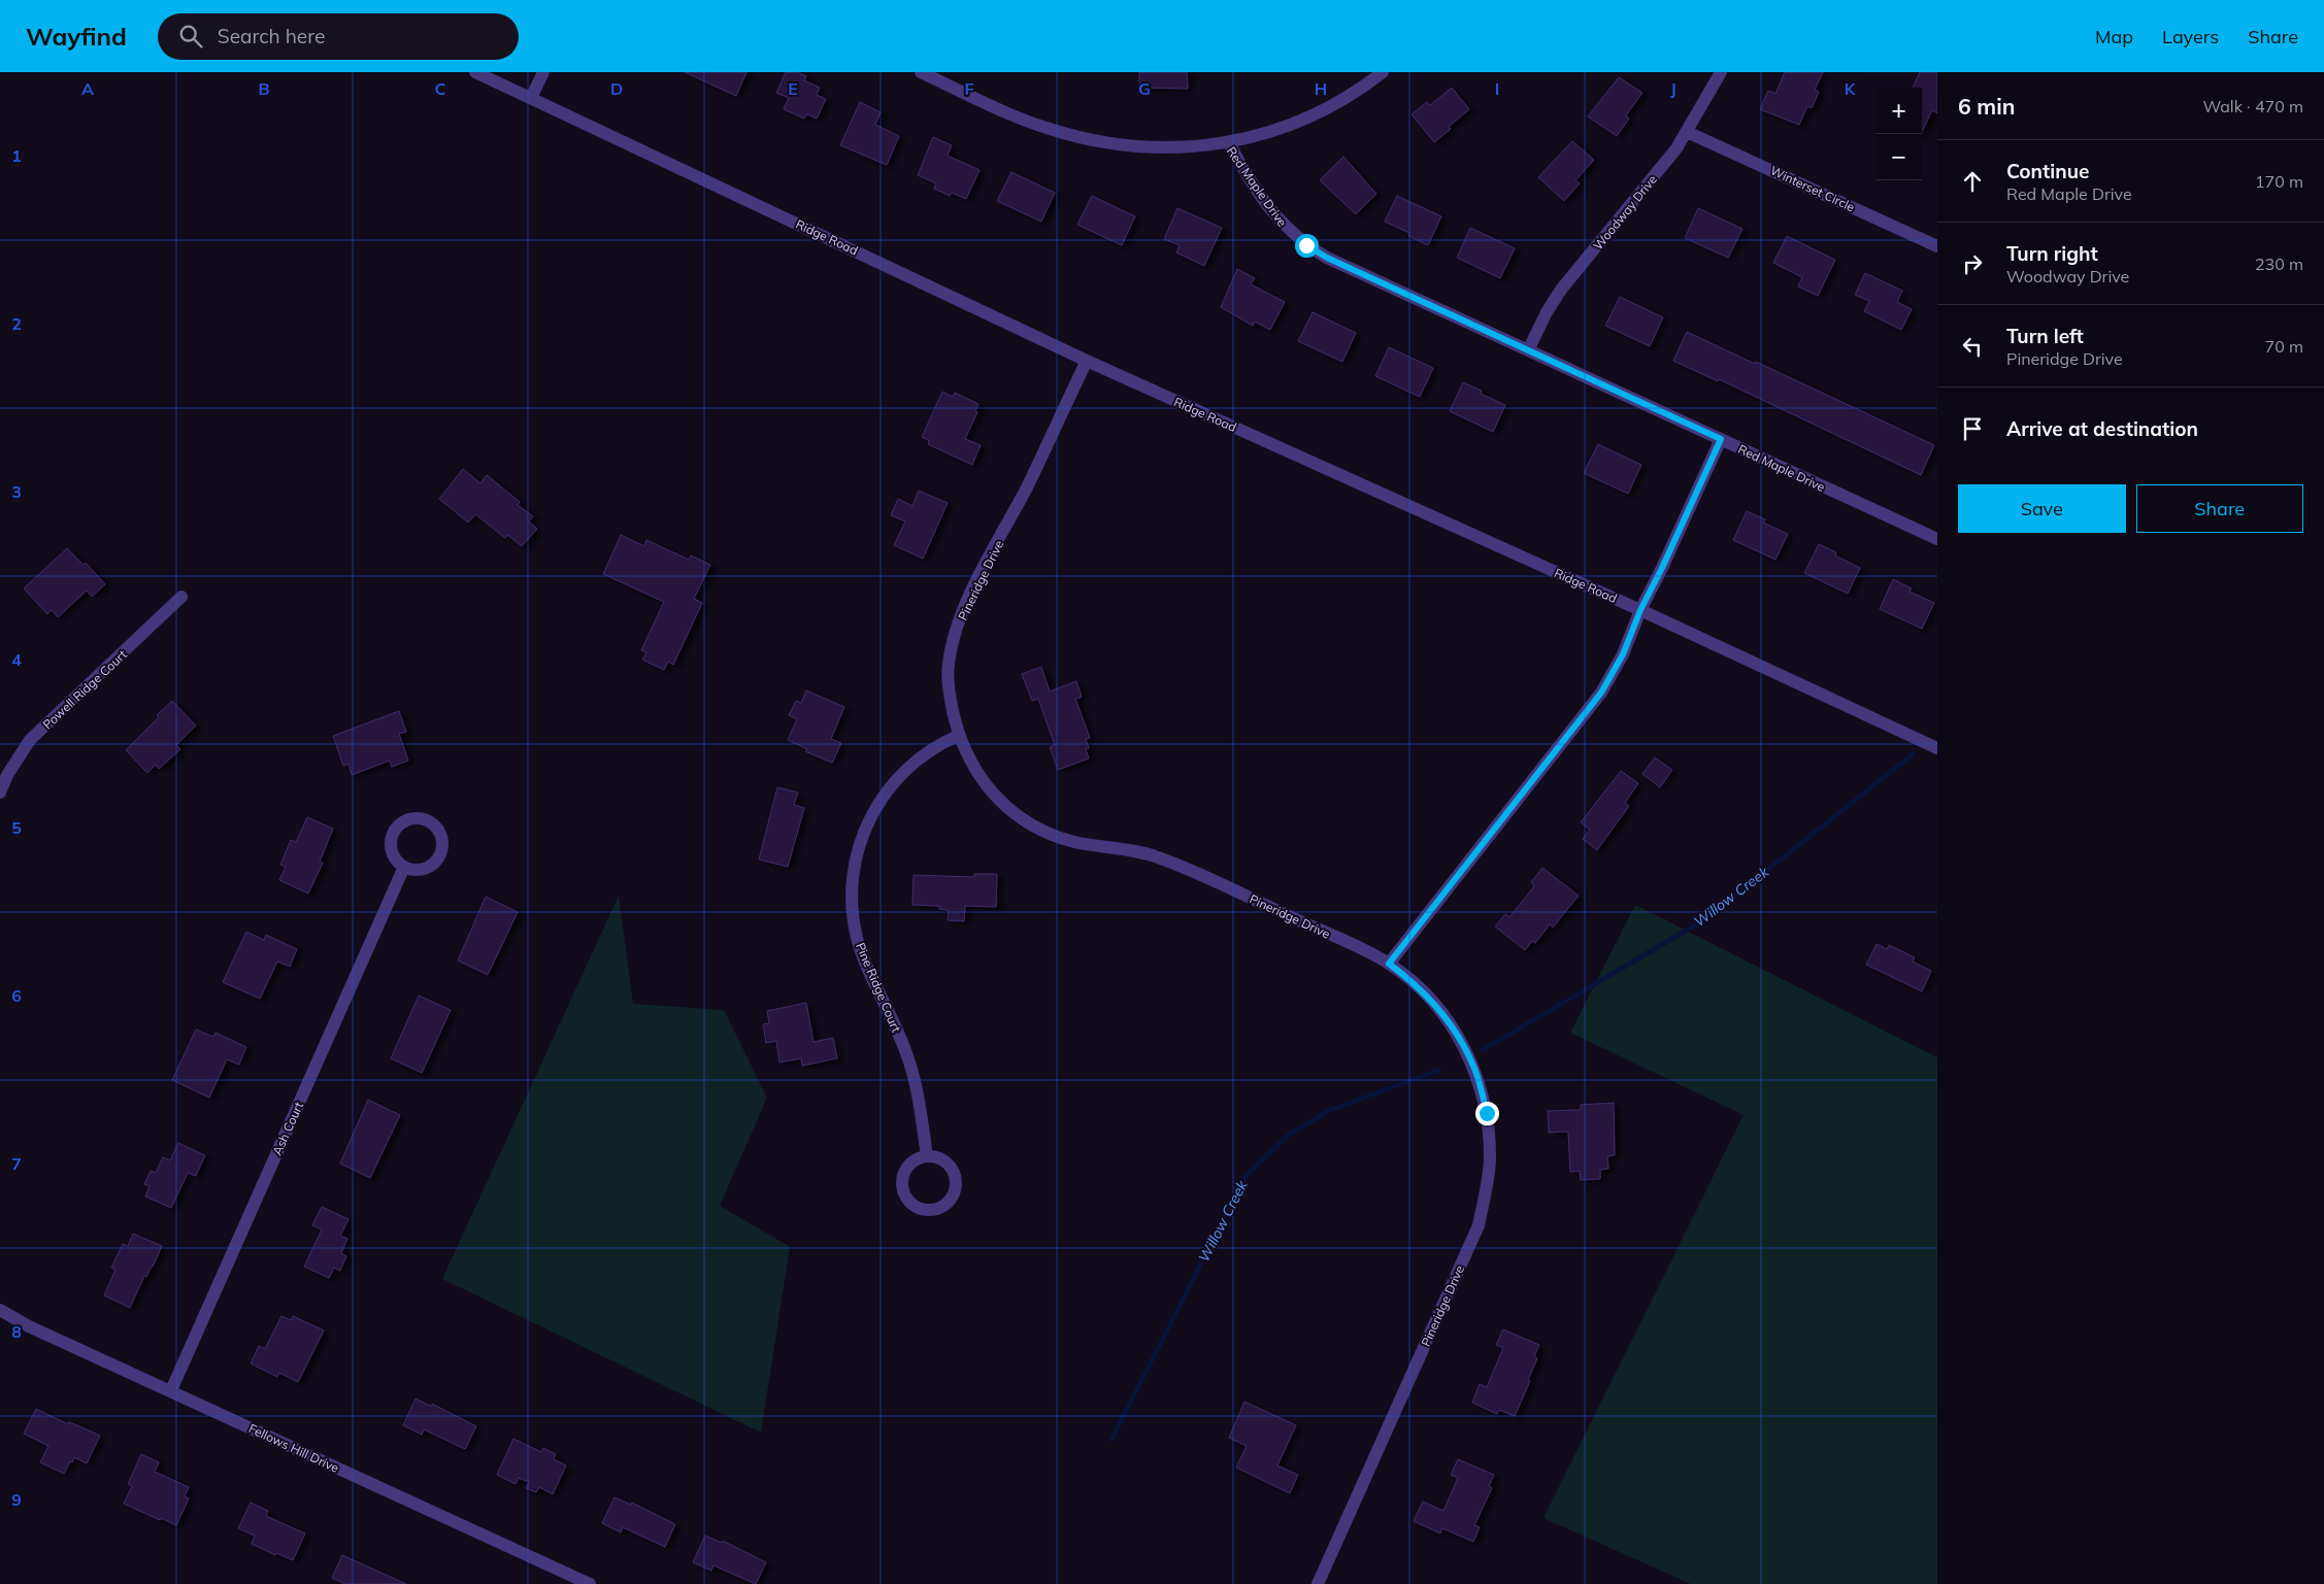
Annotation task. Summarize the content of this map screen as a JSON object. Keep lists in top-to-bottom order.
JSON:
{
  "streets": {
    "street": [
      "Red Maple Drive",
      "Winterset Circle",
      "Woodway Drive",
      "Ridge Road",
      "Pineridge Drive",
      "Powell Ridge Court",
      "Pine Ridge Court",
      "Ash Court",
      "Fellows Hill Drive"
    ]
  },
  "crossings": [
    ["Red Maple Drive", "Woodway Drive"],
    ["Winterset Circle", "Woodway Drive"],
    ["Ridge Road", "Pineridge Drive"],
    ["Pineridge Drive", "Pine Ridge Court"],
    ["Ash Court", "Fellows Hill Drive"]
  ],
  "water": ["Willow Creek"],
  "page": {
    "header": "Wayfind",
    "search": "Search here",
    "nav": ["Map", "Layers", "Share"],
    "heading": ["6 min", "Walk · 470 m"],
    "map_buttons": ["+", "−"],
    "list": [
      ["Continue", "Red Maple Drive", "170 m"],
      ["Turn right", "Woodway Drive", "230 m"],
      ["Turn left", "Pineridge Drive", "70 m"],
      "Arrive at destination"
    ],
    "buttons": ["Save", "Share"]
  },
  "grid": {
    "columns": [
      "A",
      "B",
      "C",
      "D",
      "E",
      "F",
      "G",
      "H",
      "I",
      "J",
      "K"
    ],
    "rows": [
      "1",
      "2",
      "3",
      "4",
      "5",
      "6",
      "7",
      "8",
      "9"
    ]
  }
}
